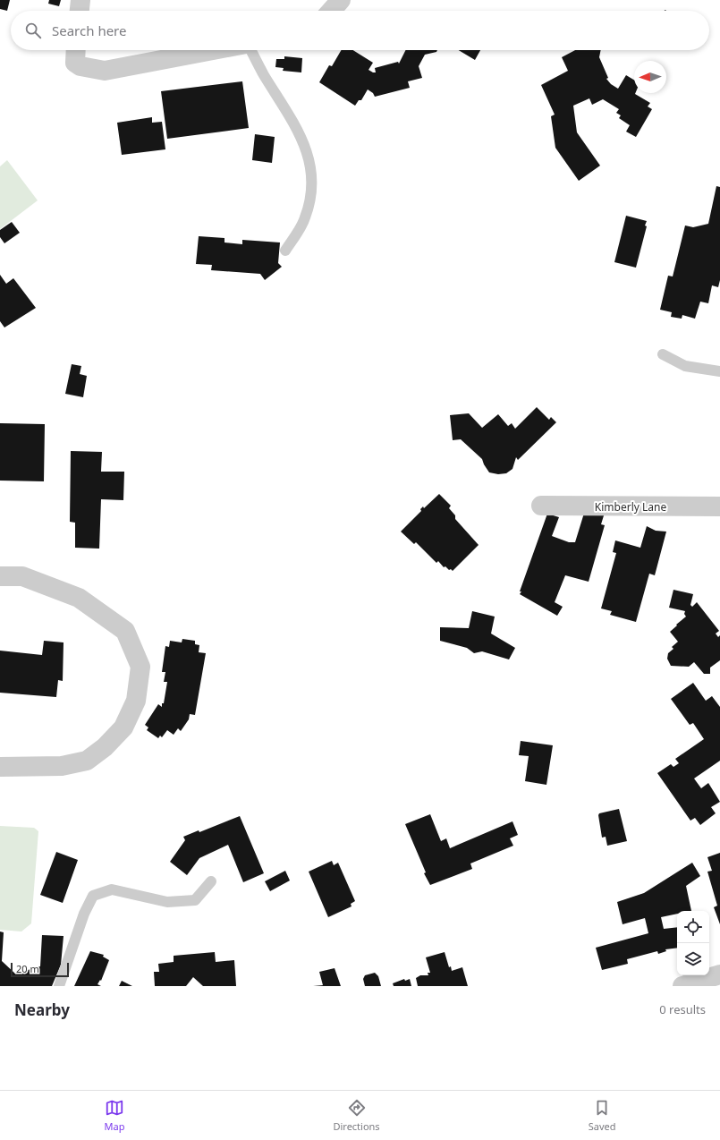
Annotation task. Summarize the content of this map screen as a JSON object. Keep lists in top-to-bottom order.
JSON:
{
  "streets": {
    "street": ["Kimberly Lane"]
  },
  "scale_bar": "20 m",
  "north": "left",
  "page": {
    "search": "Search here",
    "scale": "20 m",
    "heading": ["Nearby", "0 results"],
    "nav": ["Map", "Directions", "Saved"]
  }
}
